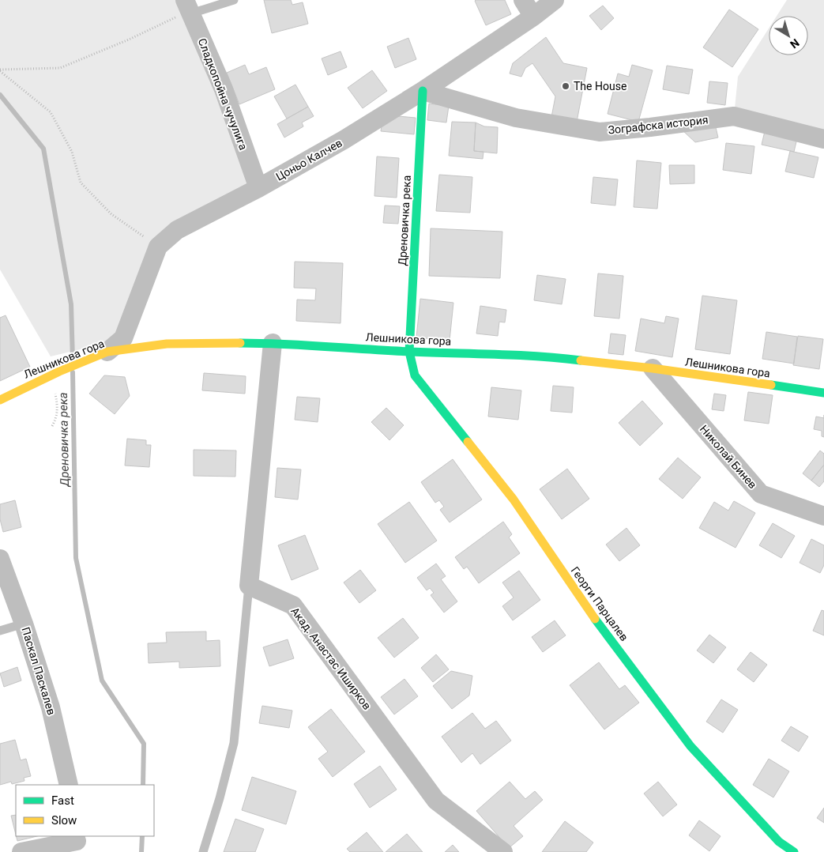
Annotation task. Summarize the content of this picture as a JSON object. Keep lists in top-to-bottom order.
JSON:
{
  "streets": {
    "street": [
      "Сладкопойна чучулига",
      "Зографска история",
      "Цоньо Калчев",
      "Дреновичка река",
      "Лешникова гора",
      "Николай Бинев",
      "Георги Парцалев",
      "Акад. Анастас Иширков",
      "Паскал Паскалев"
    ]
  },
  "crossings": [
    ["Сладкопойна чучулига", "Цоньо Калчев"],
    ["Зографска история", "Цоньо Калчев"],
    ["Зографска история", "Дреновичка река"],
    ["Цоньо Калчев", "Дреновичка река"],
    ["Цоньо Калчев", "Лешникова гора"],
    ["Дреновичка река", "Лешникова гора"],
    ["Дреновичка река", "Георги Парцалев"],
    ["Лешникова гора", "Николай Бинев"],
    ["Лешникова гора", "Георги Парцалев"]
  ],
  "water": ["Дреновичка река"],
  "places": ["The House"],
  "legend": ["Fast", "Slow"],
  "north": "bottom right"
}
